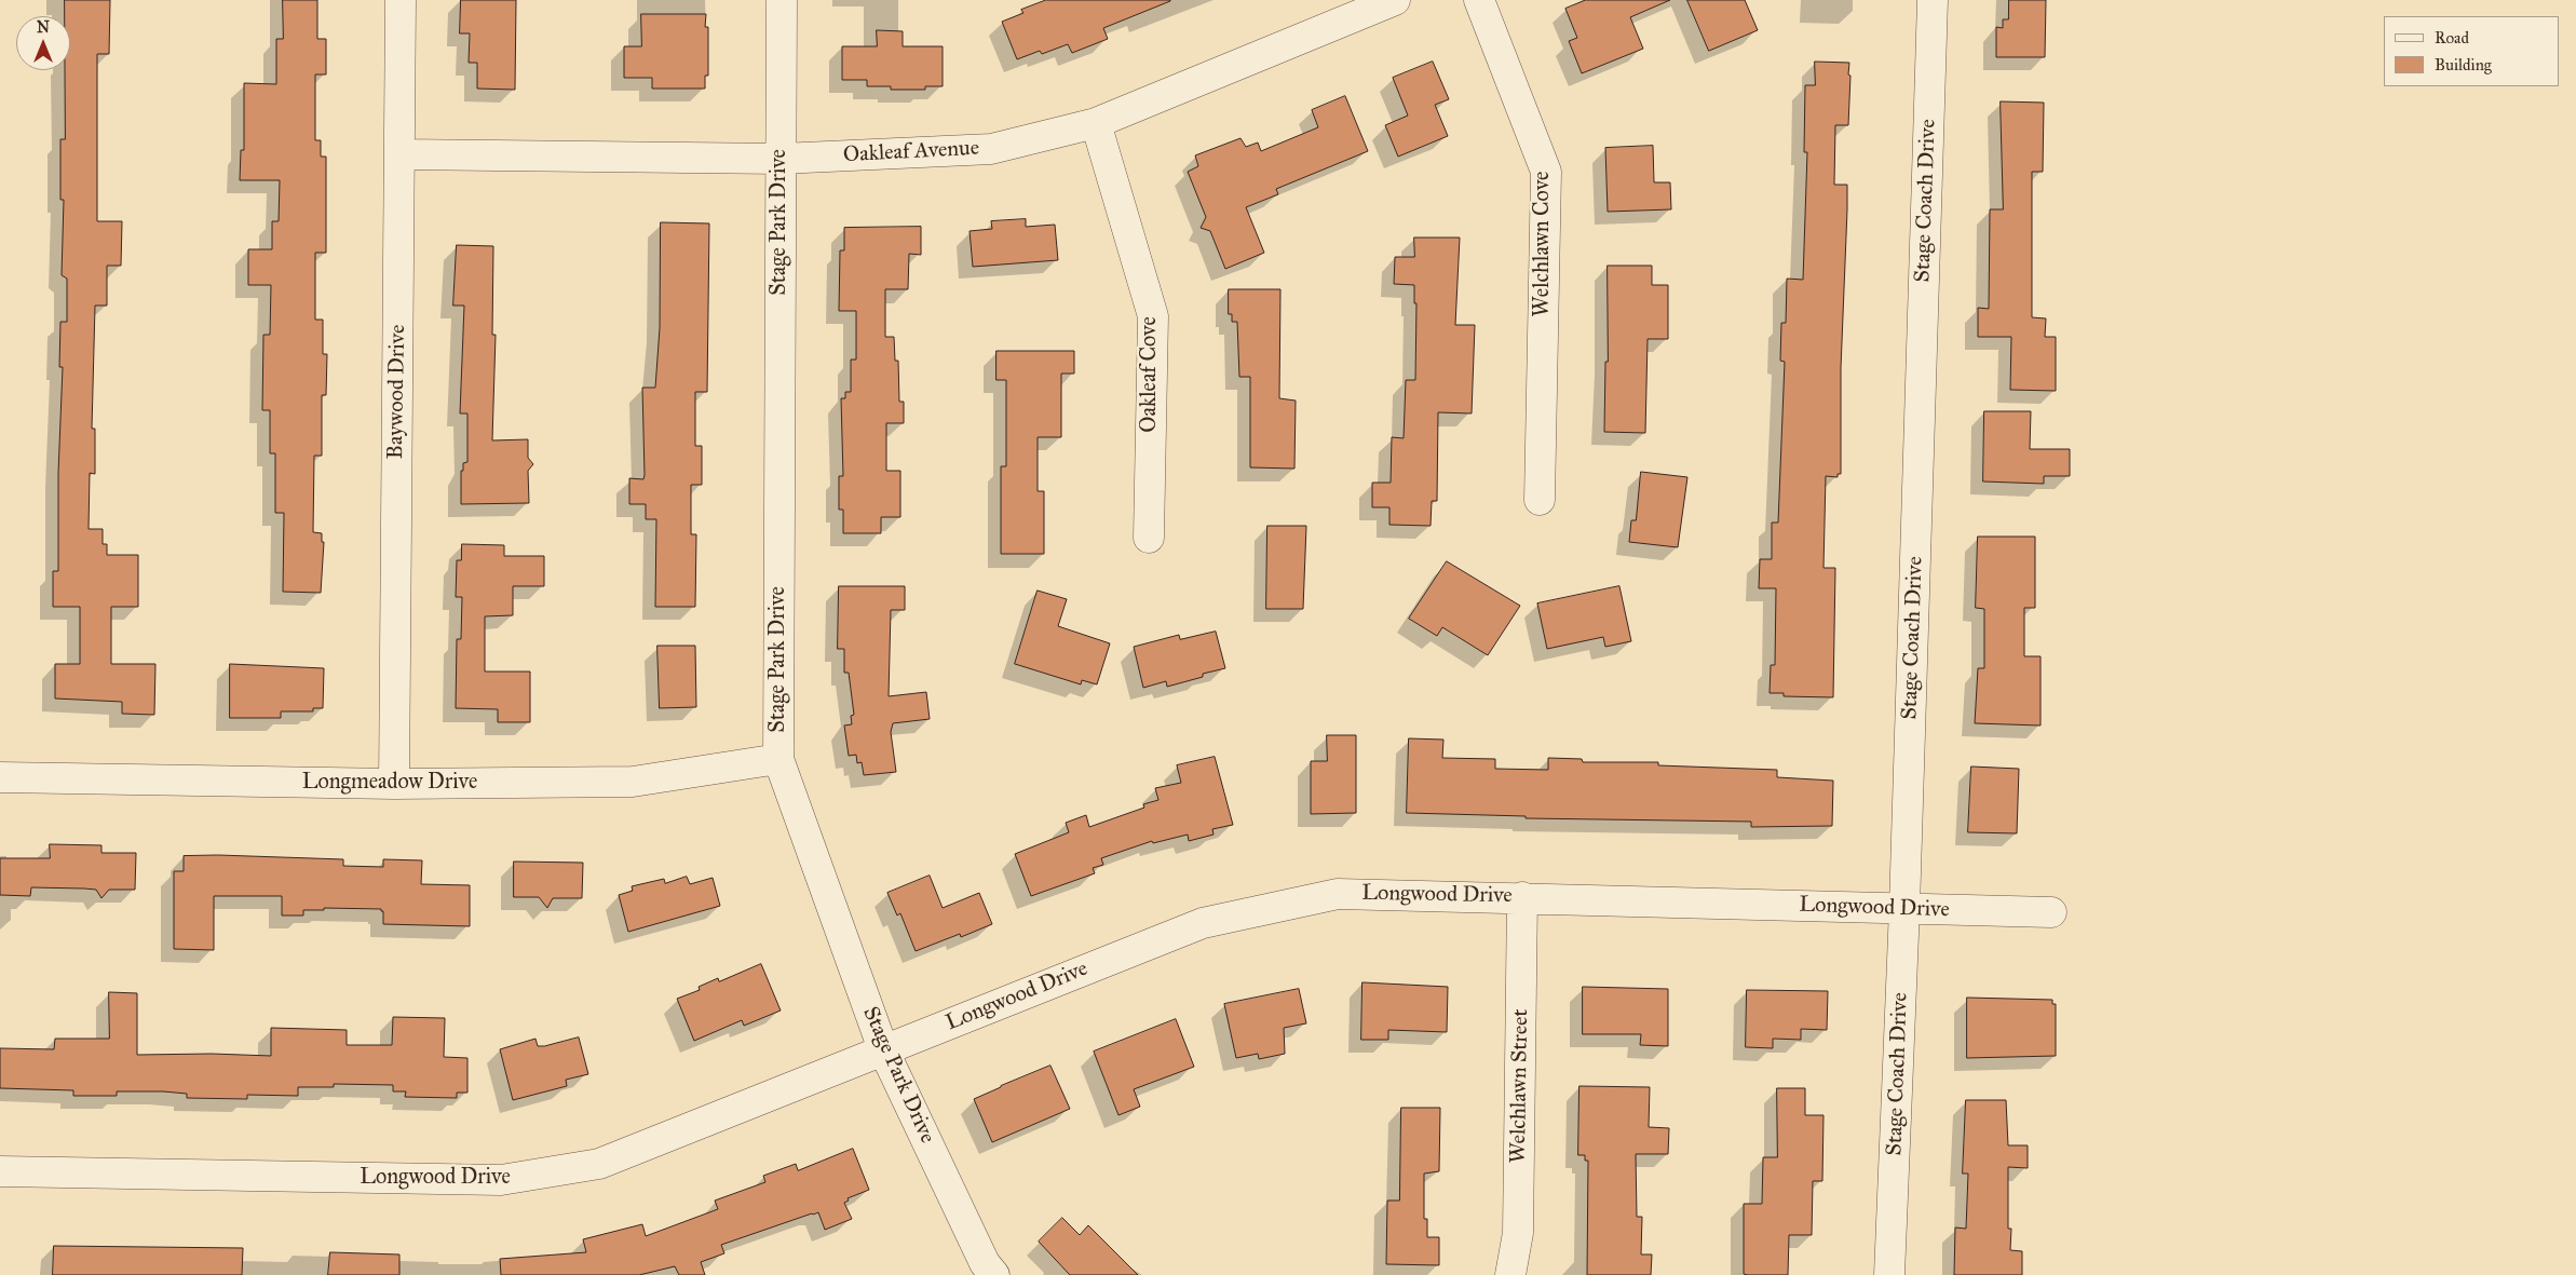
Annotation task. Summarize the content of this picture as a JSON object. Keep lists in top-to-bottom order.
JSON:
{
  "streets": {
    "street": [
      "Oakleaf Avenue",
      "Stage Coach Drive",
      "Stage Park Drive",
      "Welchlawn Cove",
      "Oakleaf Cove",
      "Baywood Drive",
      "Longmeadow Drive",
      "Longwood Drive",
      "Welchlawn Street"
    ]
  },
  "crossings": [
    ["Oakleaf Avenue", "Stage Park Drive"],
    ["Oakleaf Avenue", "Oakleaf Cove"],
    ["Oakleaf Avenue", "Baywood Drive"],
    ["Stage Coach Drive", "Longwood Drive"],
    ["Stage Park Drive", "Longmeadow Drive"],
    ["Stage Park Drive", "Longwood Drive"],
    ["Baywood Drive", "Longmeadow Drive"],
    ["Longwood Drive", "Welchlawn Street"]
  ],
  "legend": ["Road", "Building"],
  "north": "top"
}
